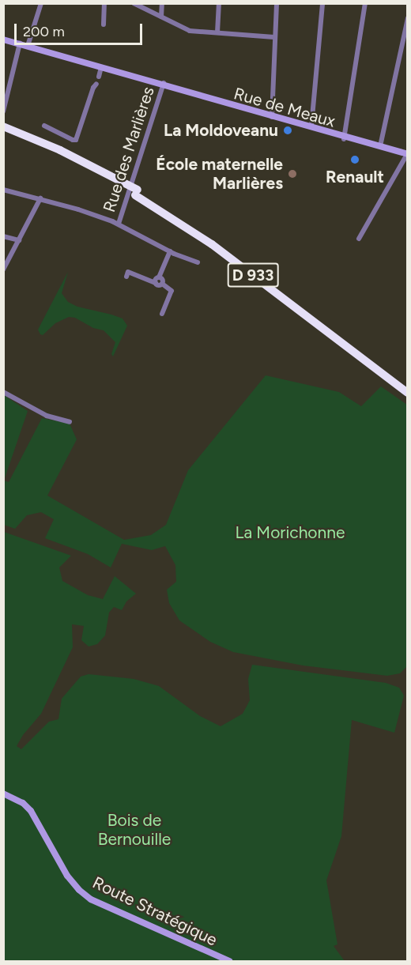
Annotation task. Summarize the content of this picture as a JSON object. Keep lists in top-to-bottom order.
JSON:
{
  "streets": {
    "highway": ["D 933"],
    "main road": ["Rue de Meaux", "Route Stratégique"],
    "street": ["Rue des Marlières"]
  },
  "crossings": [
    ["Rue de Meaux", "Rue des Marlières"]
  ],
  "parks": ["La Morichonne", "Bois de Bernouille"],
  "places": ["La Moldoveanu", "Renault", "École maternelle Marlières"],
  "scale_bar": "200 m"
}
